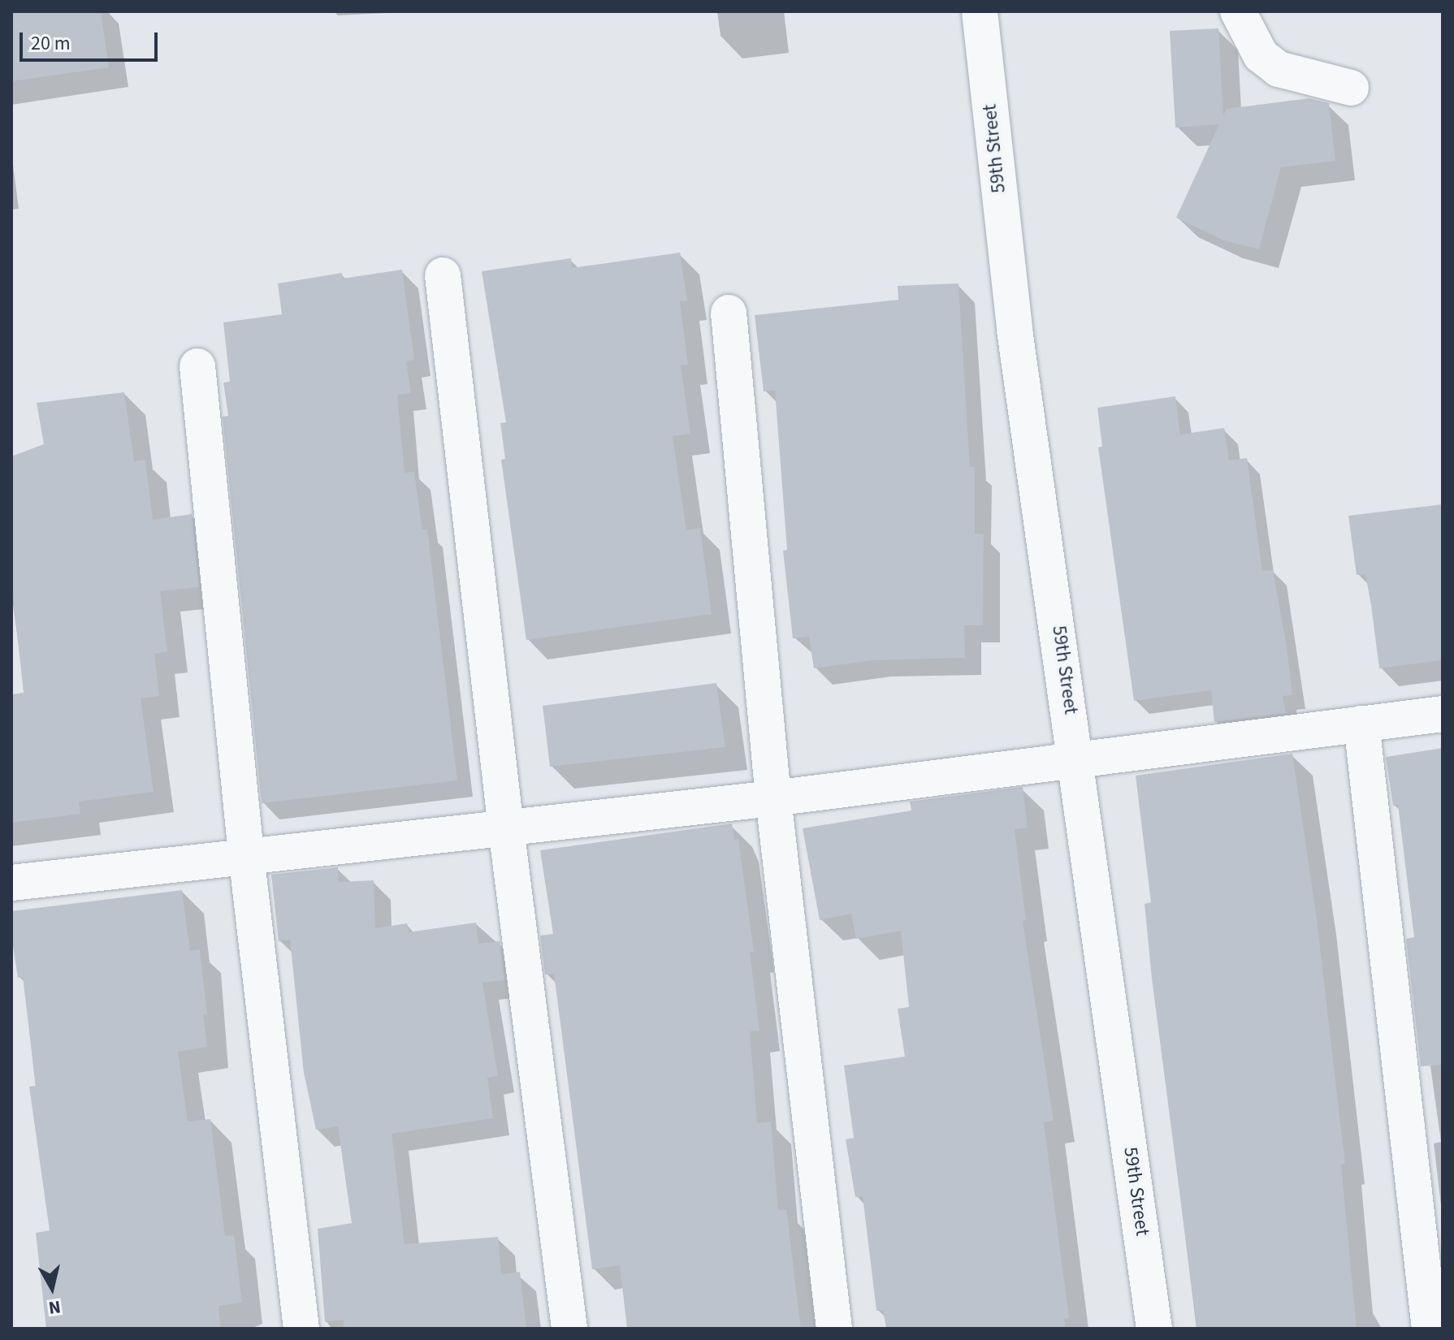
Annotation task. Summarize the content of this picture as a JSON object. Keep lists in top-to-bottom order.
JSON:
{
  "streets": {
    "street": ["59th Street"]
  },
  "scale_bar": "20 m",
  "north": "bottom"
}
